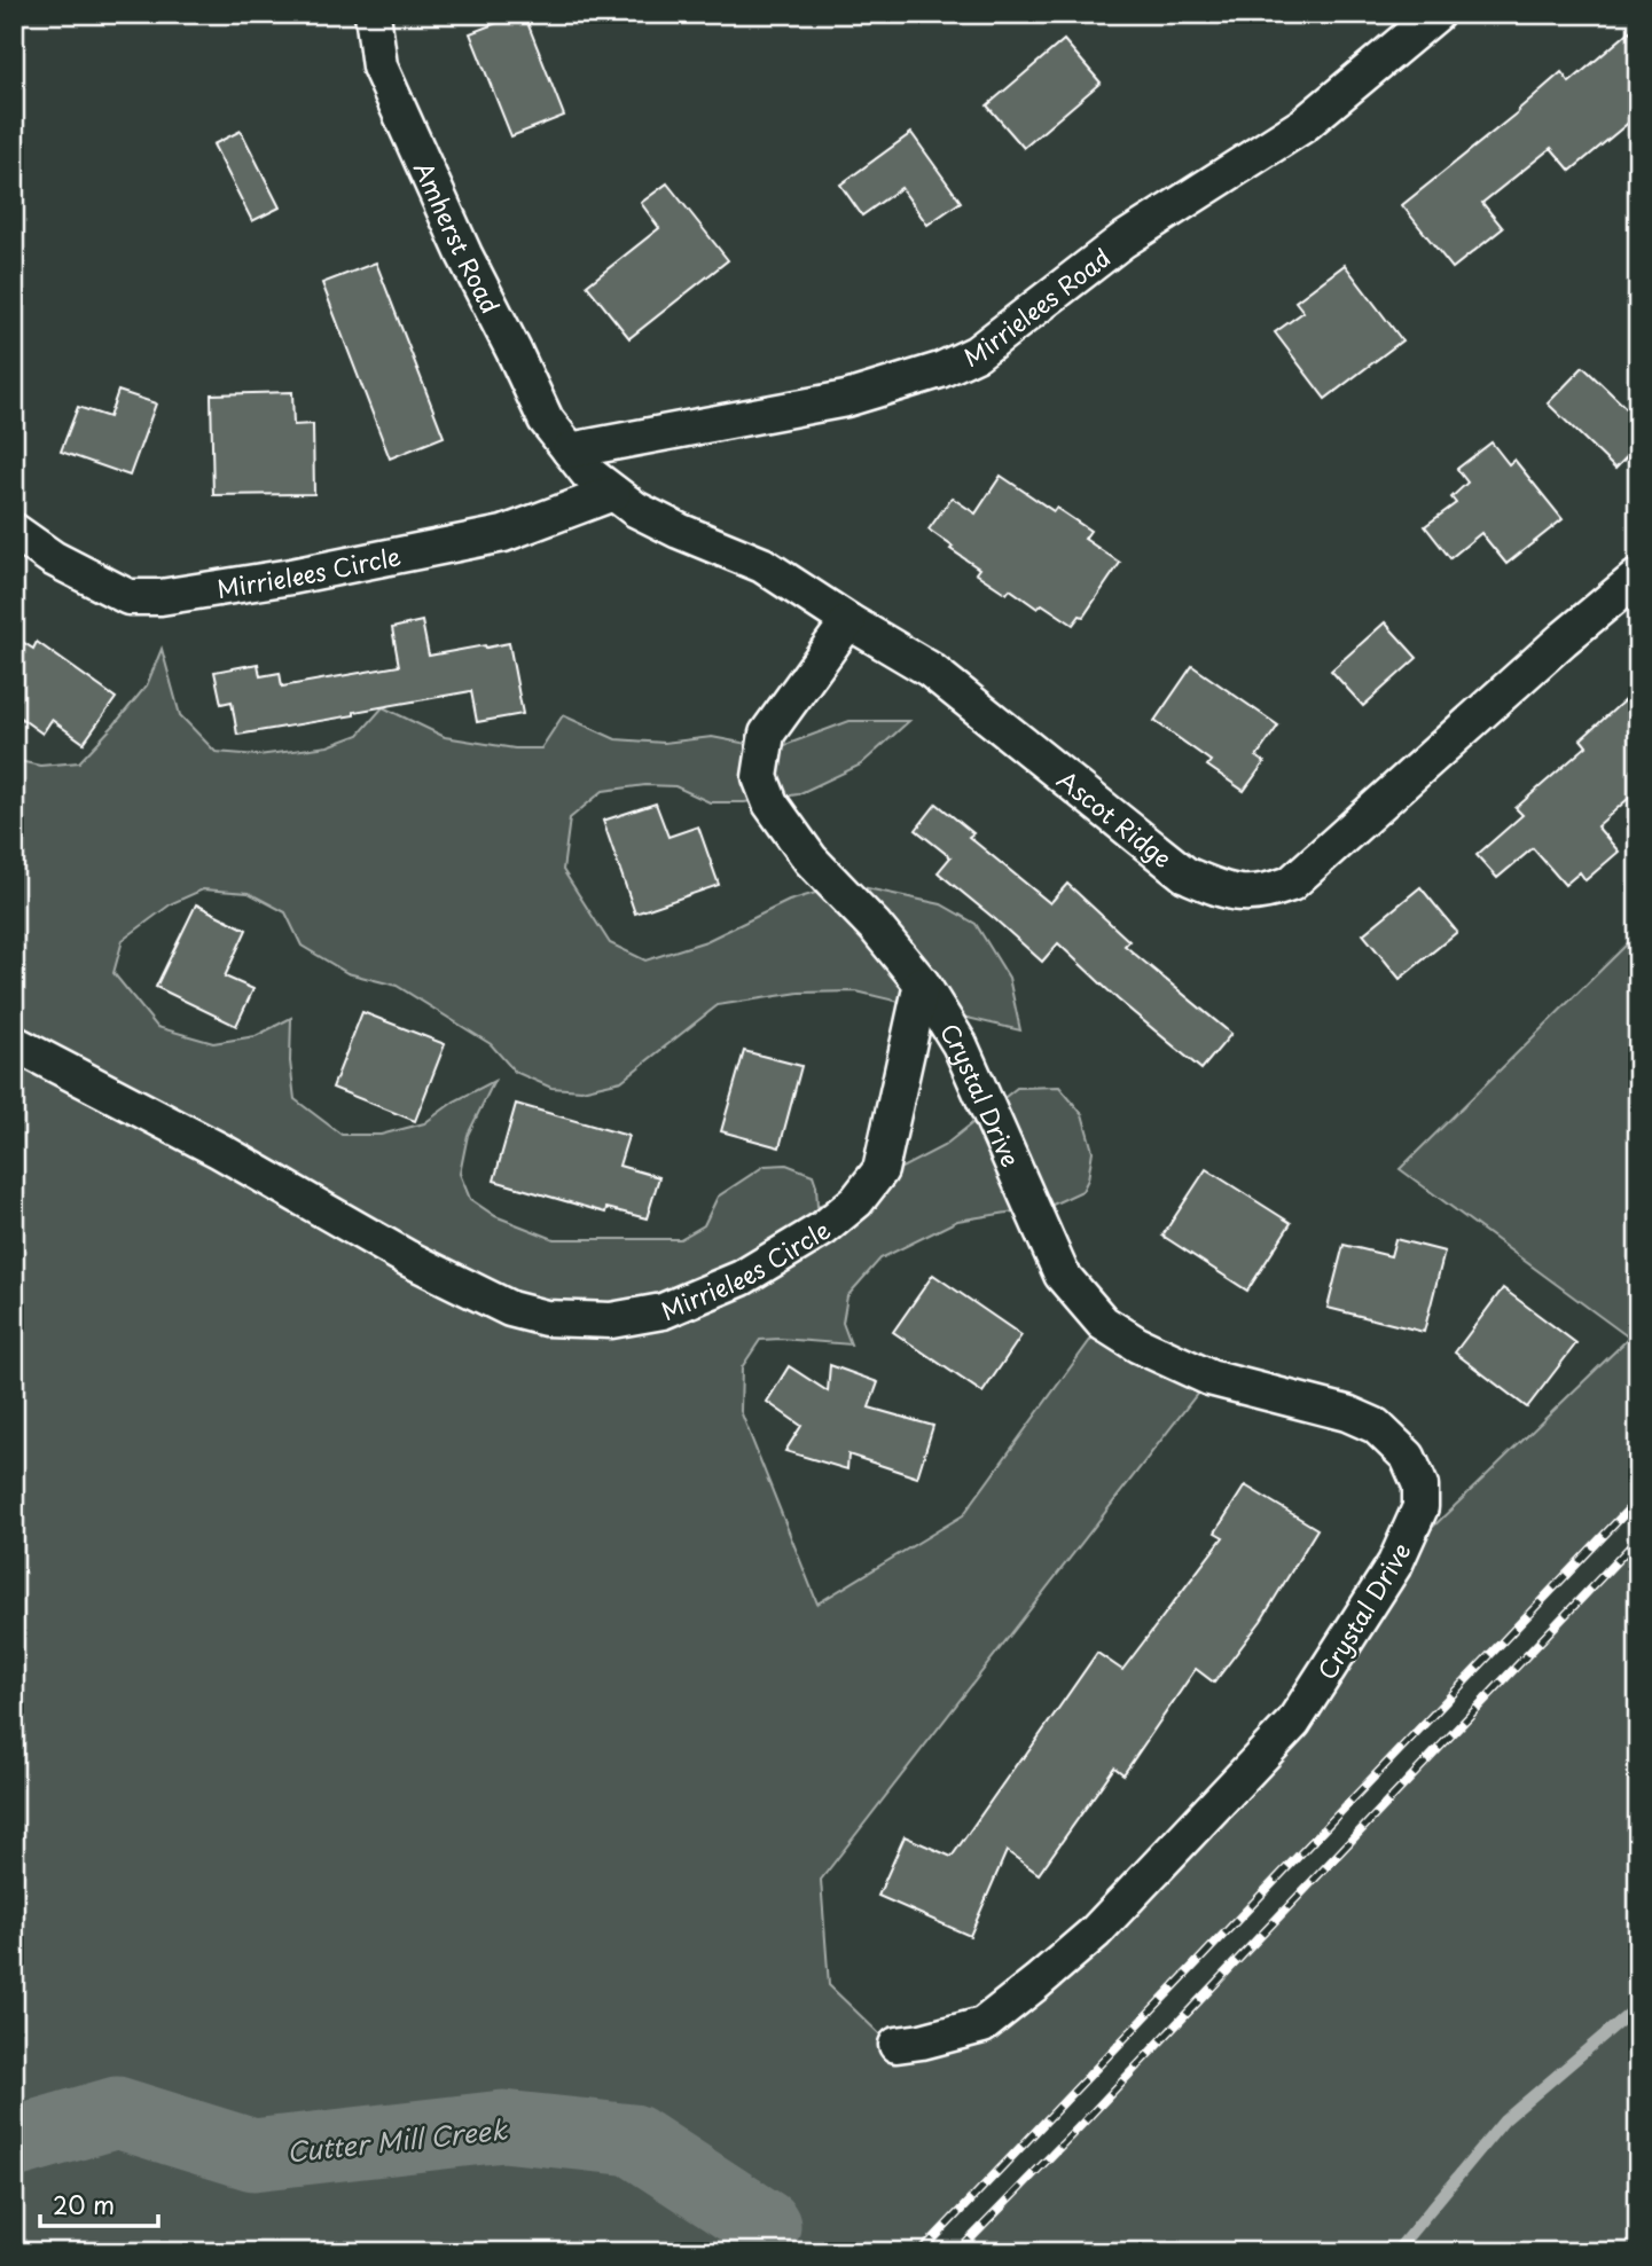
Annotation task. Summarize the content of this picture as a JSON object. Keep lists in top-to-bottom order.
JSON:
{
  "streets": {
    "street": [
      "Amherst Road",
      "Mirrielees Road",
      "Mirrielees Circle",
      "Ascot Ridge",
      "Crystal Drive"
    ]
  },
  "crossings": [
    ["Amherst Road", "Mirrielees Road"],
    ["Amherst Road", "Ascot Ridge"],
    ["Mirrielees Road", "Ascot Ridge"],
    ["Mirrielees Circle", "Ascot Ridge"],
    ["Mirrielees Circle", "Crystal Drive"]
  ],
  "water": ["Cutter Mill Creek"],
  "scale_bar": "20 m"
}
